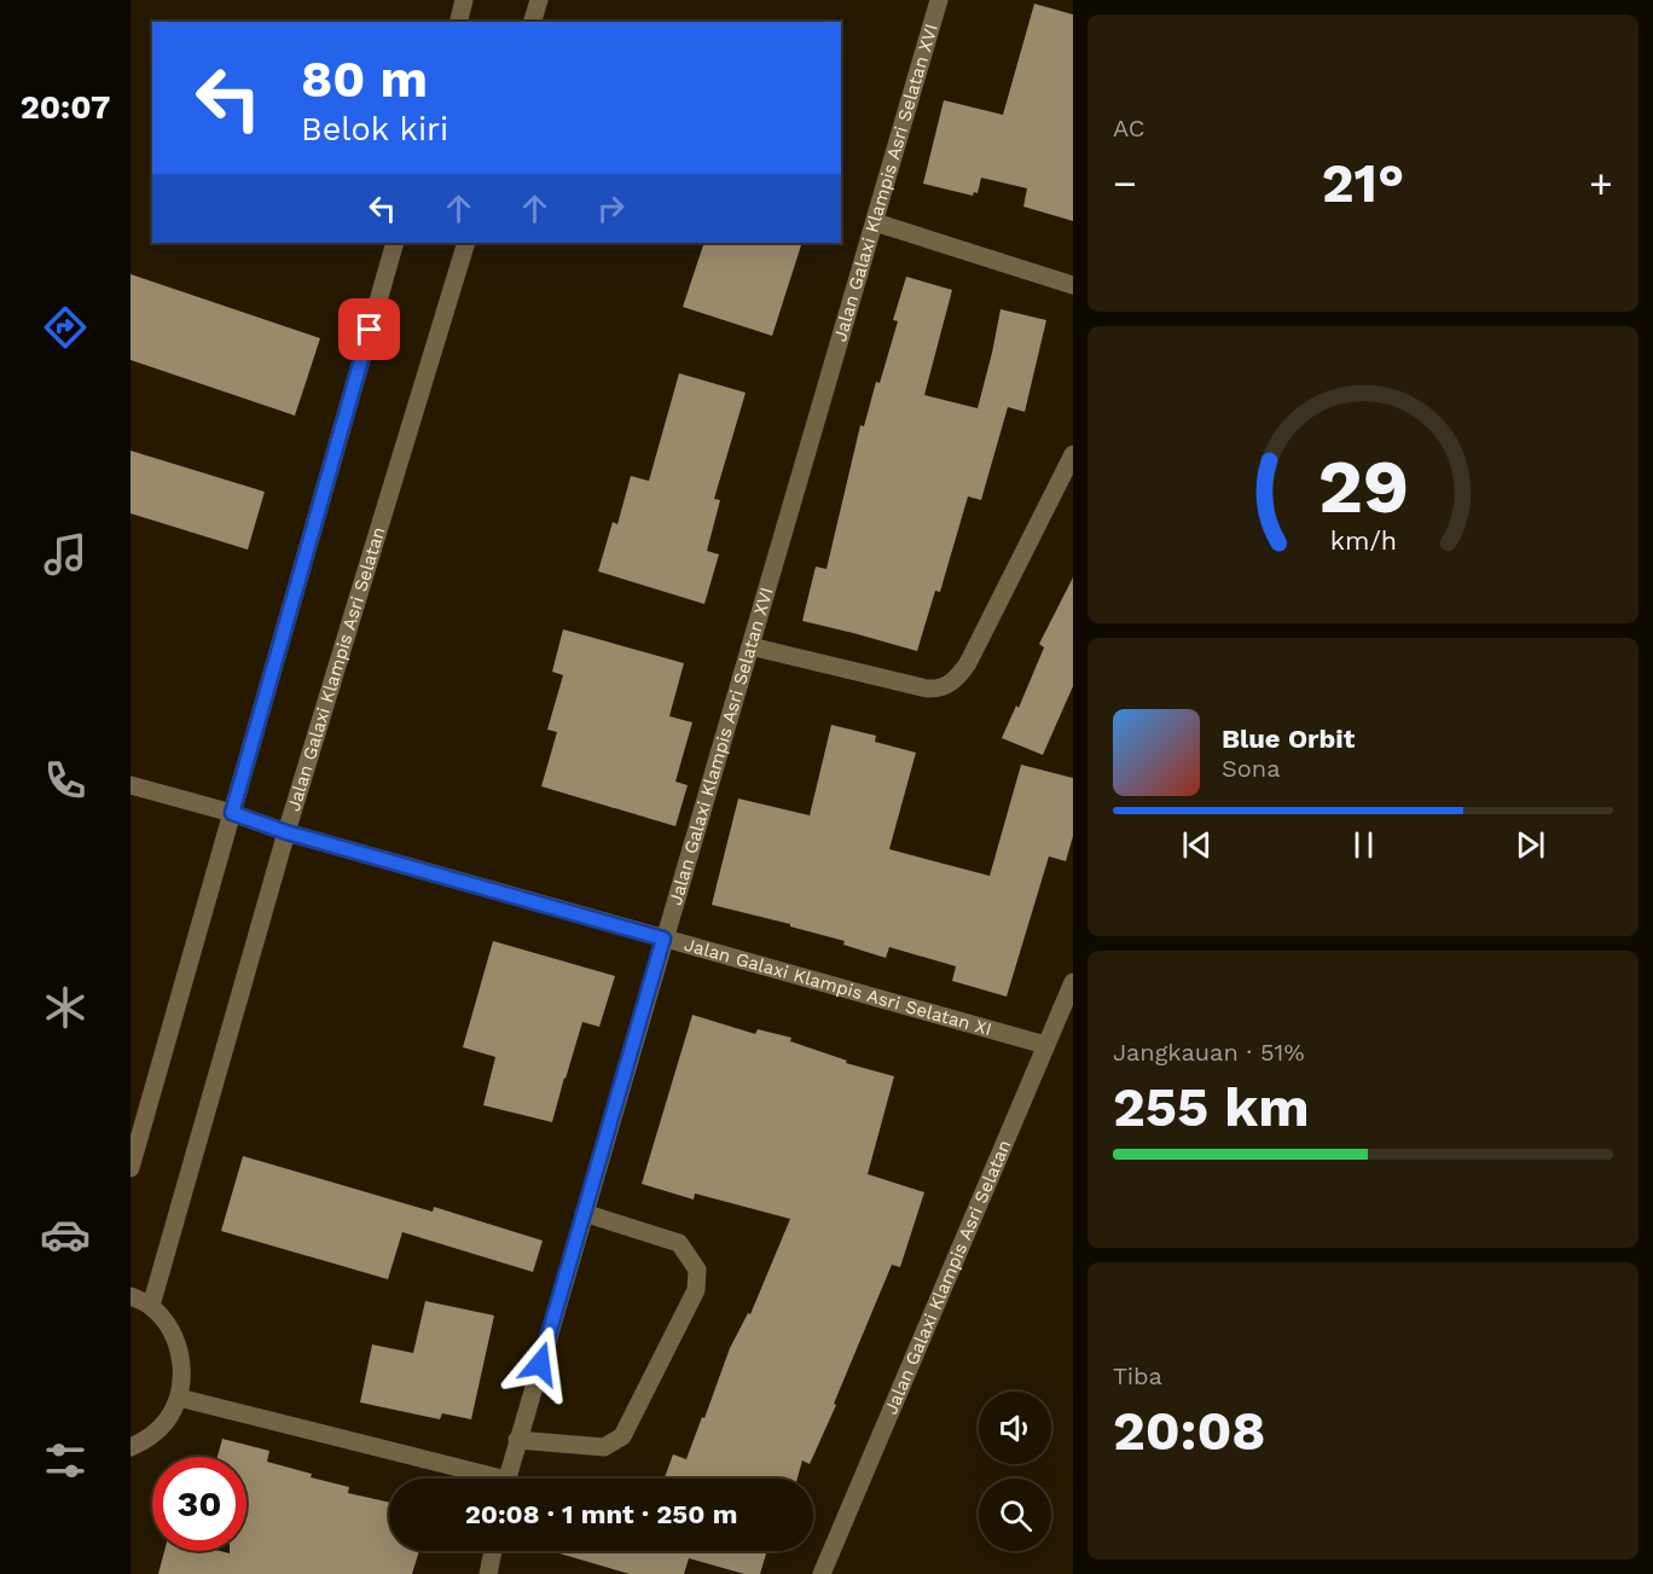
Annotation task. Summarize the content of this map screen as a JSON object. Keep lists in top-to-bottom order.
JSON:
{
  "streets": {
    "street": ["Jalan Galaxi Klampis Asri Selatan XVI", "Jalan Galaxi Klampis Asri Selatan", "Jalan Galaxi Klampis Asri Selatan XI"]
  },
  "crossings": [
    ["Jalan Galaxi Klampis Asri Selatan XVI", "Jalan Galaxi Klampis Asri Selatan XI"],
    ["Jalan Galaxi Klampis Asri Selatan", "Jalan Galaxi Klampis Asri Selatan XI"]
  ],
  "page": {
    "tabs": "20:07",
    "tile": [
      "AC",
      ["Jangkauan · 51%", "255 km"],
      ["Tiba", "20:08"]
    ],
    "turn": ["80 m", "Belok kiri"],
    "heat": ["−", "21°", "+"],
    "song": ["Blue Orbit", "Sona"],
    "limit": "30",
    "trip": "20:08 · 1 mnt · 250 m",
    "gauge": ["29", "km/h"]
  }
}
